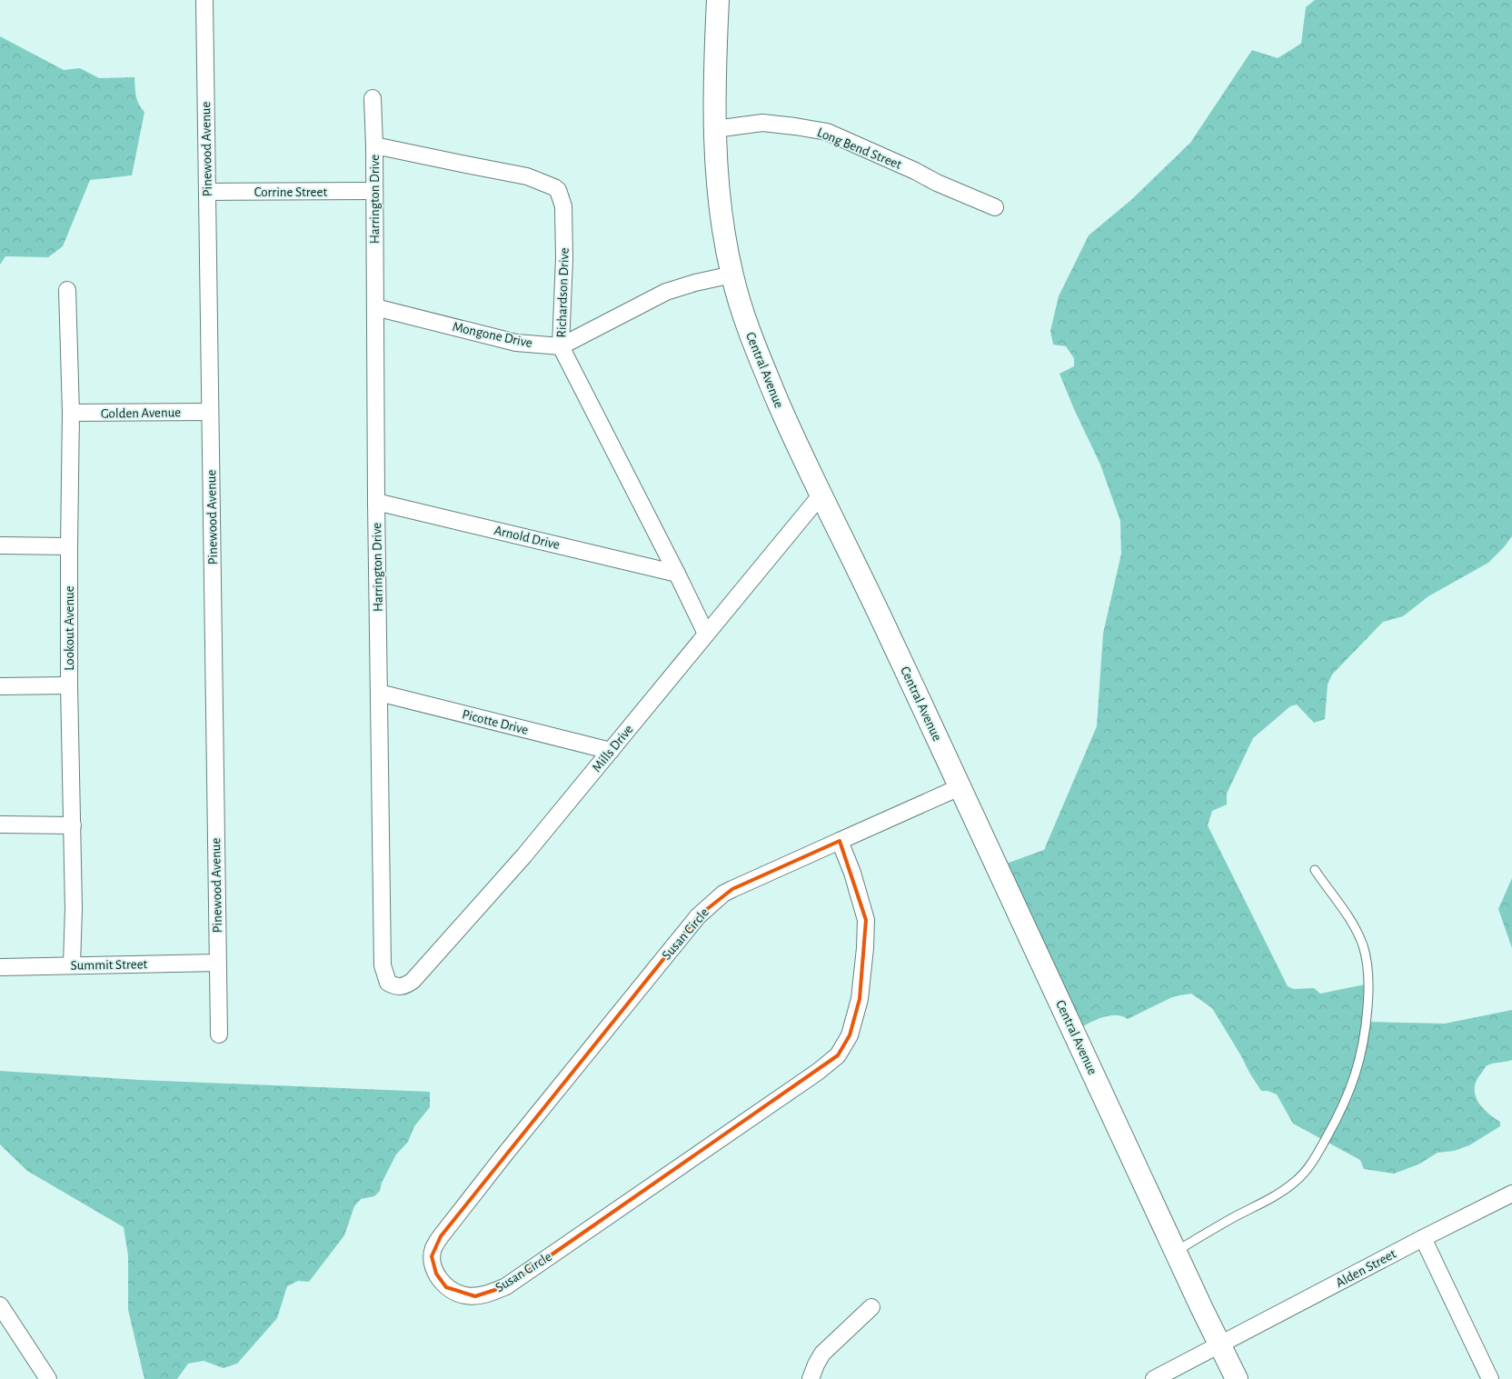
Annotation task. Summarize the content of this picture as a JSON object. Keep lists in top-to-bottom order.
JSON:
{
  "streets": {
    "main road": ["Central Avenue"],
    "street": [
      "Long Bend Street",
      "Pinewood Avenue",
      "Corrine Street",
      "Harrington Drive",
      "Richardson Drive",
      "Mongone Drive",
      "Golden Avenue",
      "Arnold Drive",
      "Lookout Avenue",
      "Picotte Drive",
      "Mills Drive",
      "Susan Circle",
      "Summit Street",
      "Alden Street"
    ]
  },
  "crossings": [
    ["Long Bend Street", "Central Avenue"],
    ["Pinewood Avenue", "Corrine Street"],
    ["Pinewood Avenue", "Golden Avenue"],
    ["Pinewood Avenue", "Summit Street"],
    ["Corrine Street", "Harrington Drive"],
    ["Harrington Drive", "Richardson Drive"],
    ["Harrington Drive", "Mongone Drive"],
    ["Harrington Drive", "Arnold Drive"],
    ["Harrington Drive", "Picotte Drive"],
    ["Harrington Drive", "Mills Drive"],
    ["Richardson Drive", "Mongone Drive"],
    ["Richardson Drive", "Arnold Drive"],
    ["Richardson Drive", "Mills Drive"],
    ["Central Avenue", "Mills Drive"],
    ["Central Avenue", "Susan Circle"],
    ["Central Avenue", "Alden Street"],
    ["Golden Avenue", "Lookout Avenue"],
    ["Lookout Avenue", "Summit Street"],
    ["Picotte Drive", "Mills Drive"]
  ]
}
